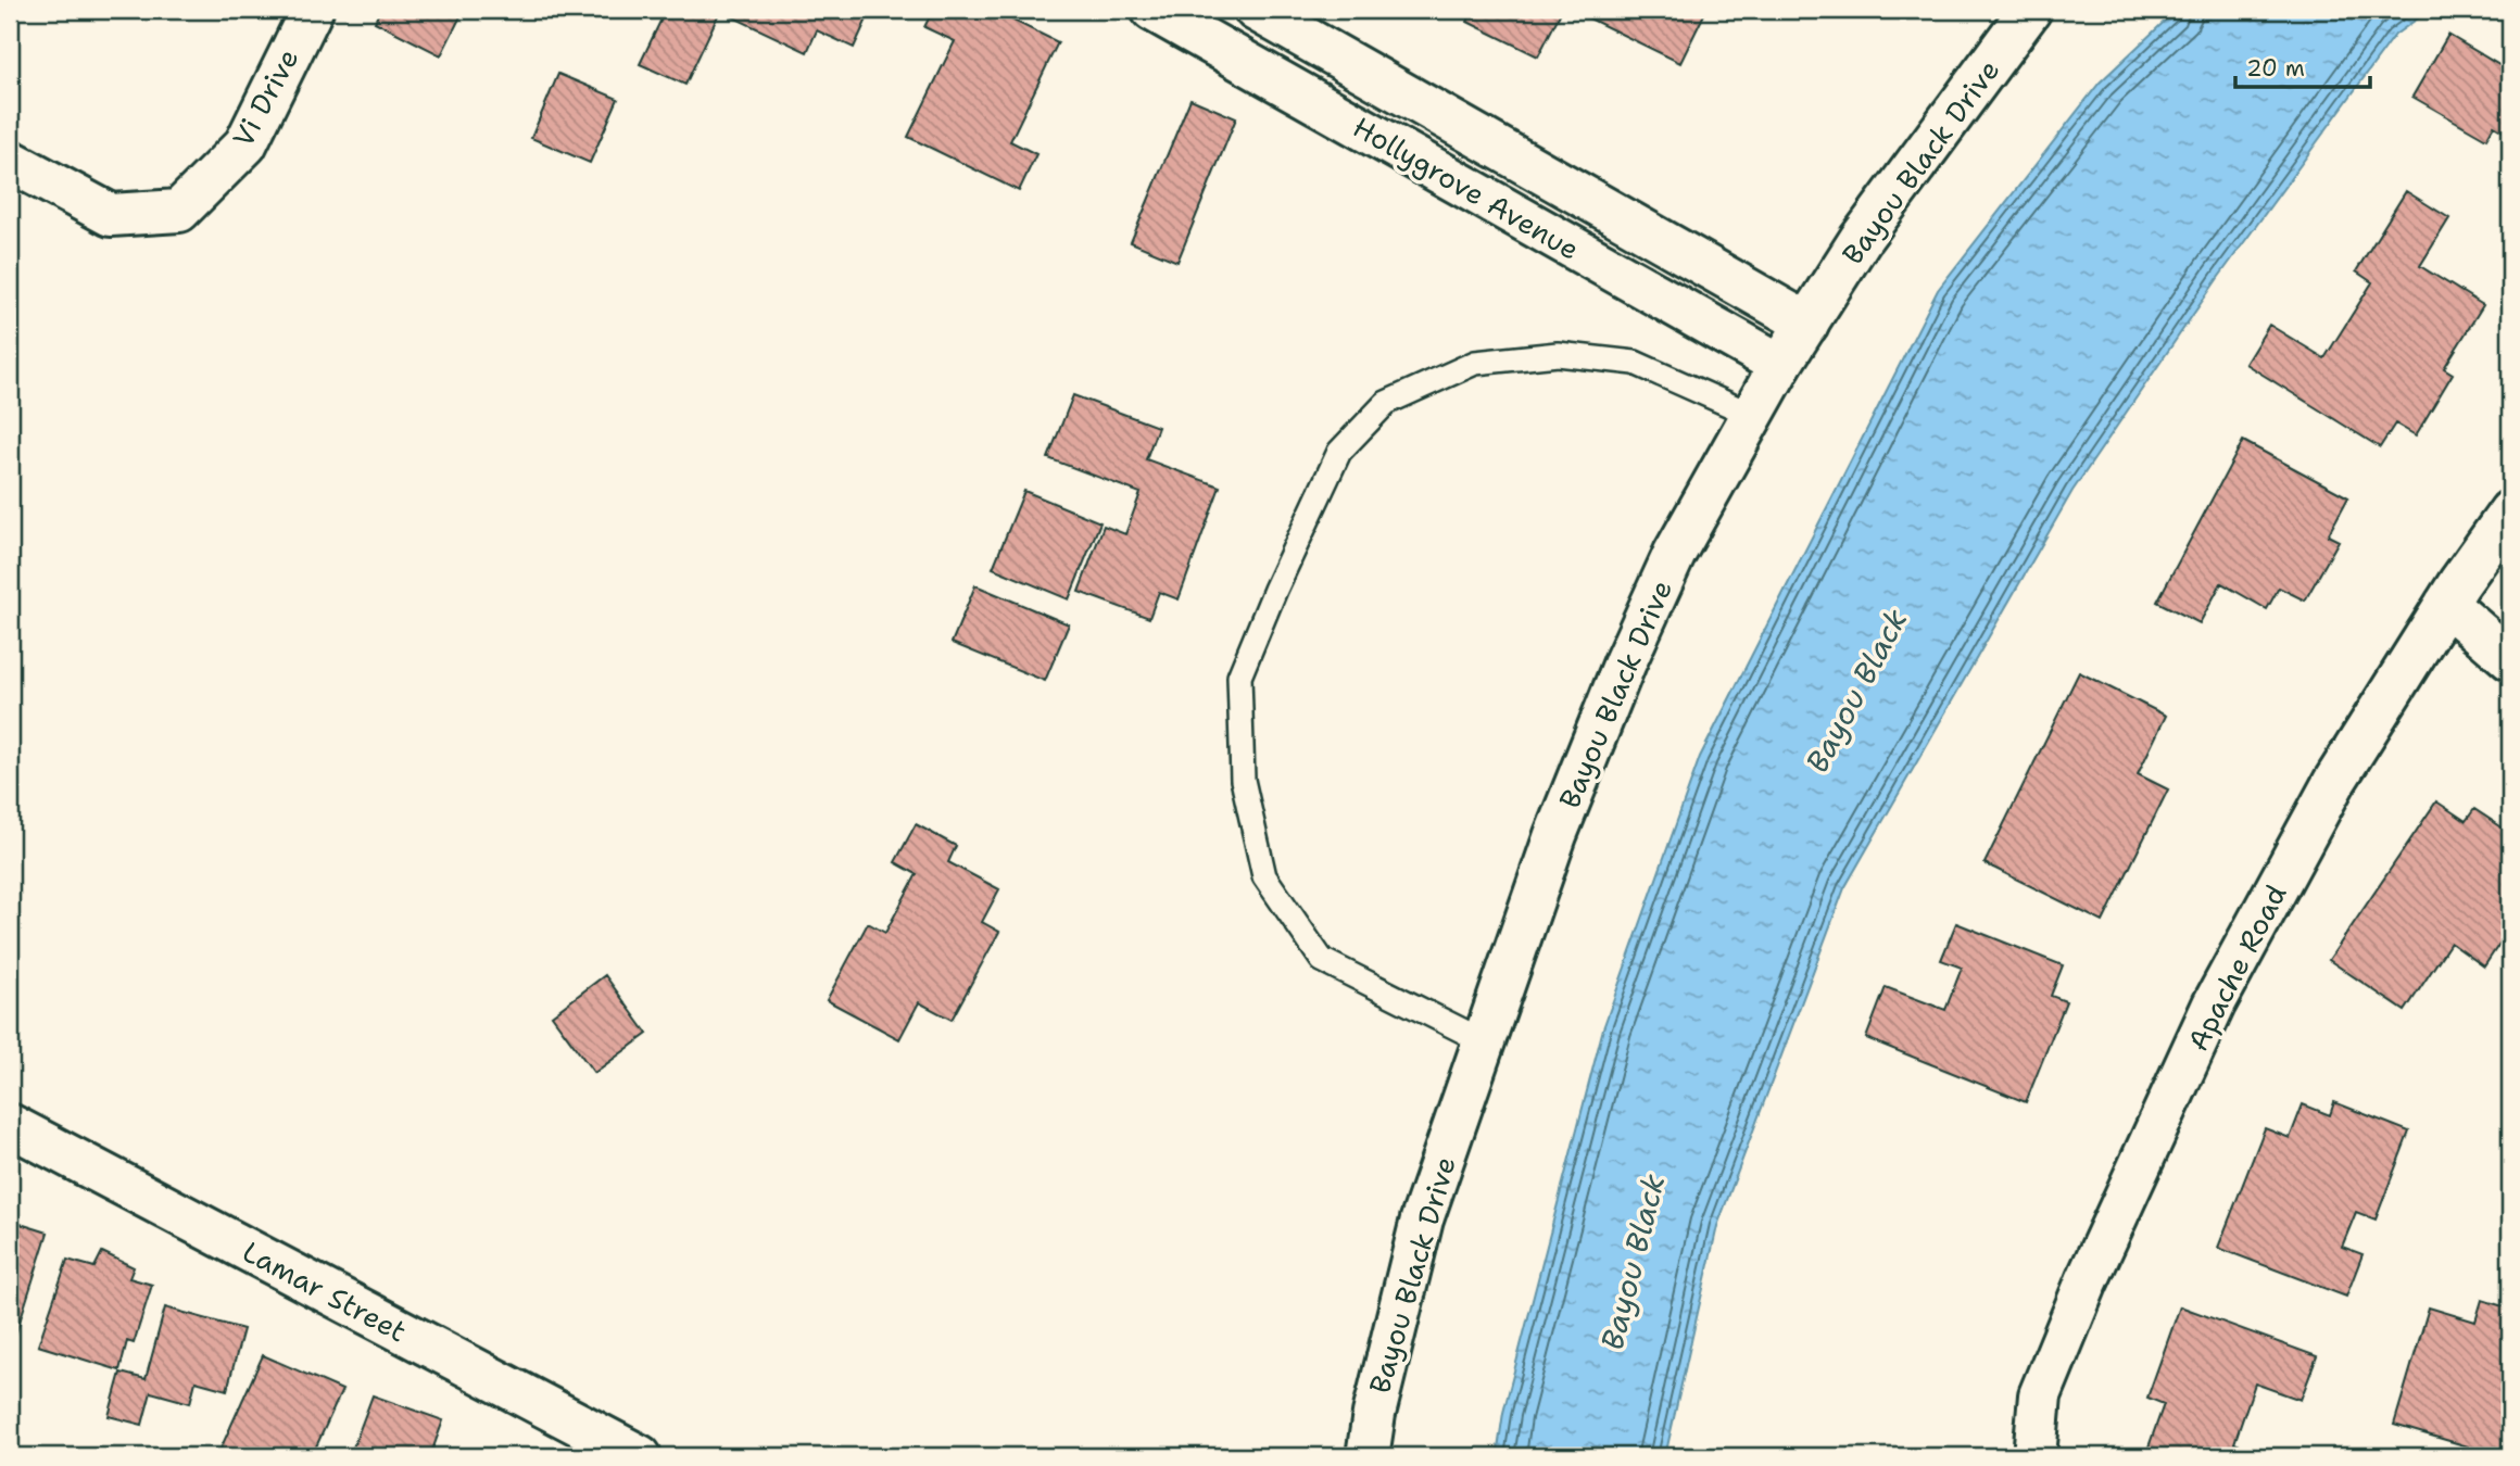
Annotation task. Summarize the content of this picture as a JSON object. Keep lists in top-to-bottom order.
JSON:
{
  "streets": {
    "street": [
      "Vi Drive",
      "Bayou Black Drive",
      "Hollygrove Avenue",
      "Apache Road",
      "Lamar Street"
    ]
  },
  "crossings": [
    ["Bayou Black Drive", "Hollygrove Avenue"]
  ],
  "water": ["Bayou Black"],
  "scale_bar": "20 m"
}
